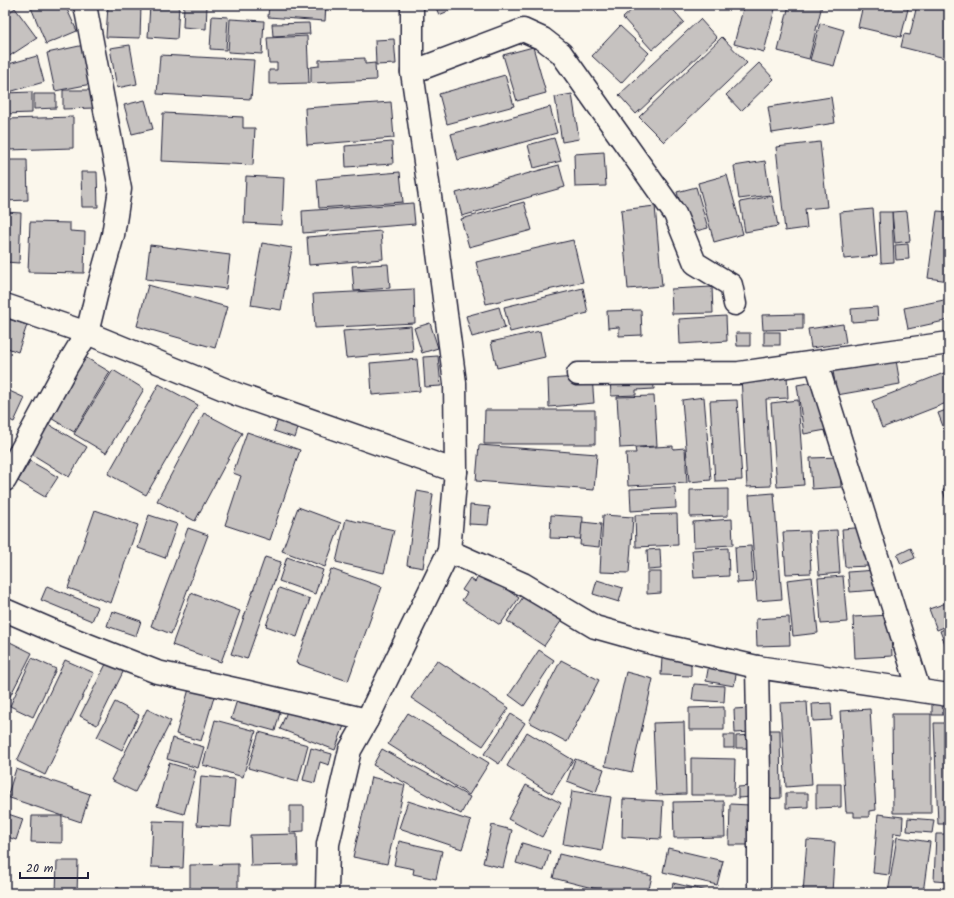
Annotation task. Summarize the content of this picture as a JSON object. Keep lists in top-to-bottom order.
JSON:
{
  "scale_bar": "20 m"
}
